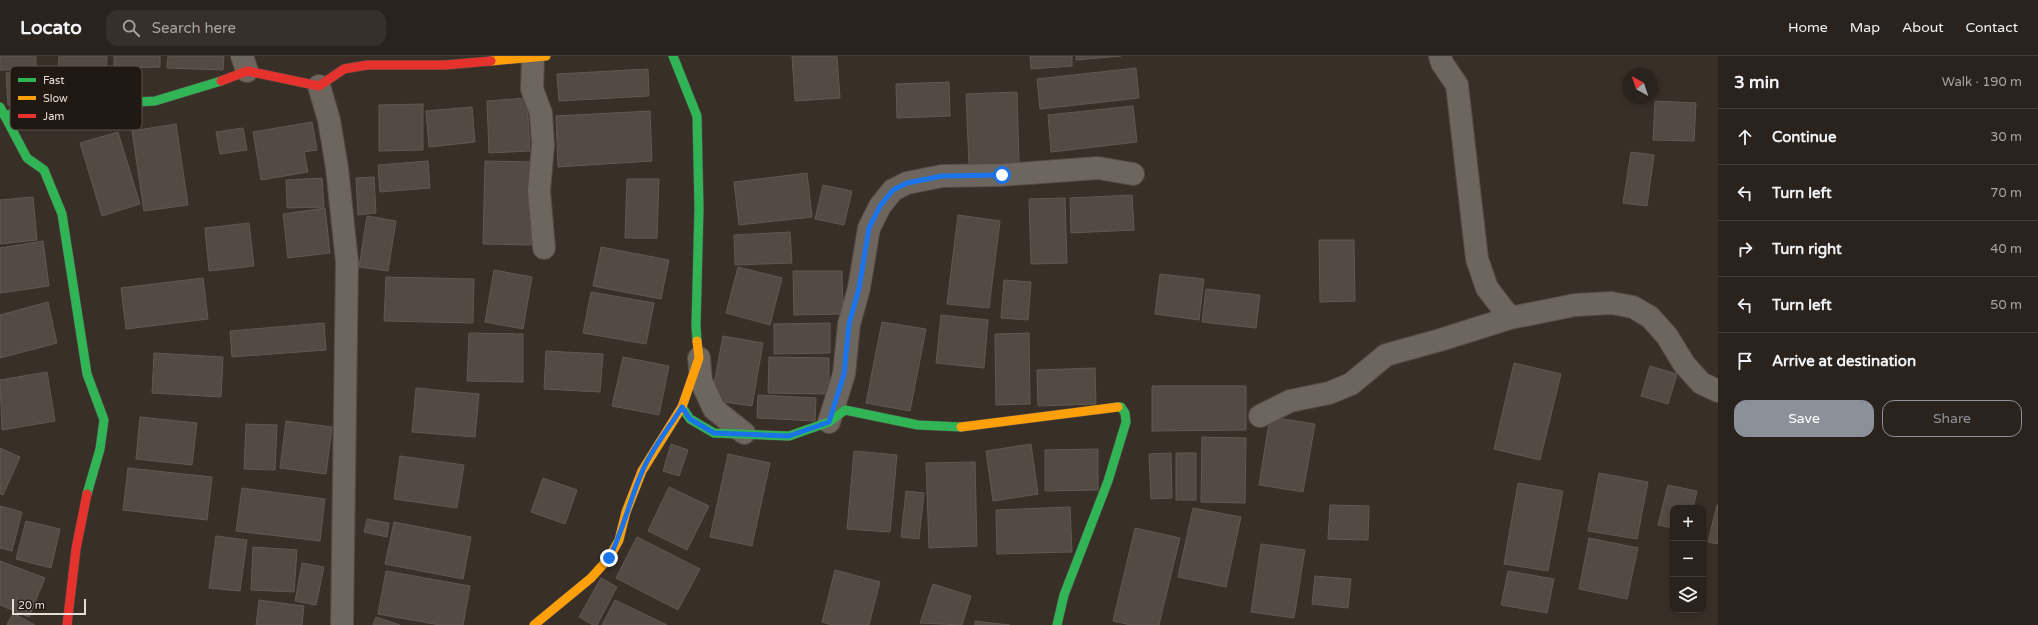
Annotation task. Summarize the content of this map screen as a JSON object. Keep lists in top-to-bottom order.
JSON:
{
  "legend": ["Fast", "Slow", "Jam"],
  "scale_bar": "20 m",
  "north": "top left",
  "page": {
    "header": "Locato",
    "search": "Search here",
    "nav": [
      "Home",
      "Map",
      "About",
      "Contact"
    ],
    "heading": ["3 min", "Walk · 190 m"],
    "list": [
      ["Continue", "30 m"],
      ["Turn left", "70 m"],
      ["Turn right", "40 m"],
      ["Turn left", "50 m"],
      "Arrive at destination"
    ],
    "buttons": ["Save", "Share"],
    "map_buttons": ["+", "−"],
    "scale": "20 m"
  }
}
